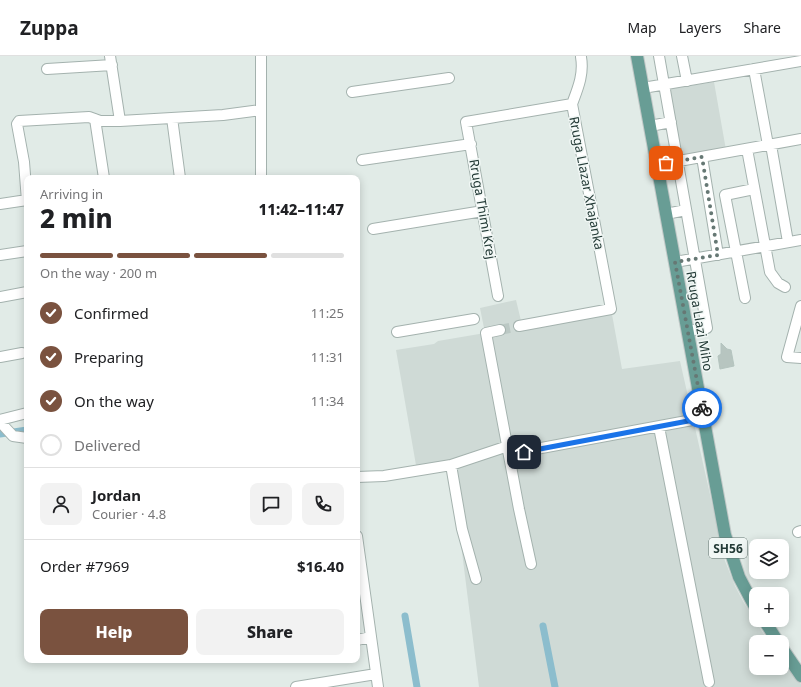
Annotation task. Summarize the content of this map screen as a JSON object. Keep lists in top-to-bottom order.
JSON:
{
  "streets": {
    "main road": ["Rruga Llazi Miho", "SH56"],
    "street": ["Rruga Llazar Xhajanka", "Rruga Thimi Krej"]
  },
  "crossings": [
    ["Rruga Llazar Xhajanka", "Rruga Thimi Krej"]
  ],
  "page": {
    "header": "Zuppa",
    "nav": ["Map", "Layers", "Share"],
    "heading": ["2 min", "Arriving in", "11:42–11:47"],
    "panel": [
      "Jordan",
      "Courier · 4.8",
      "Order #7969",
      "$16.40"
    ],
    "bar": "On the way · 200 m",
    "list": [
      ["Confirmed", "11:25"],
      ["Preparing", "11:31"],
      ["On the way", "11:34"],
      "Delivered"
    ],
    "map_buttons": ["+", "−"],
    "buttons": ["Help", "Share"]
  }
}
